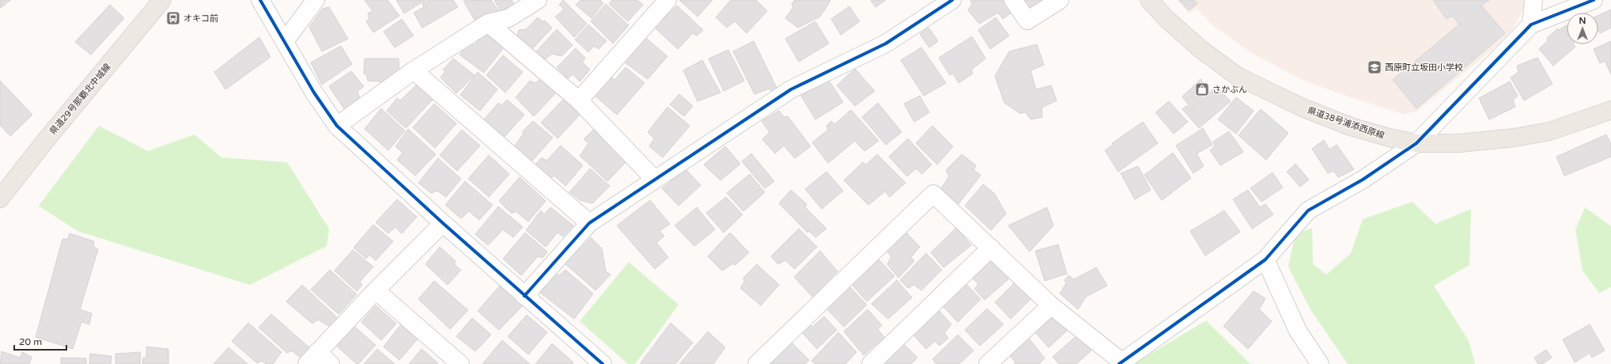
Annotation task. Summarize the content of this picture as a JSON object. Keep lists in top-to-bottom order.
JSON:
{
  "streets": {
    "main road": ["県道29号那覇北中城線", "県道38号浦添西原線"]
  },
  "places": {
    "bus stop": ["オキコ前"],
    "school or university": ["西原町立坂田小学校"],
    "shop": ["さかぶん"]
  },
  "scale_bar": "20 m",
  "north": "top"
}
